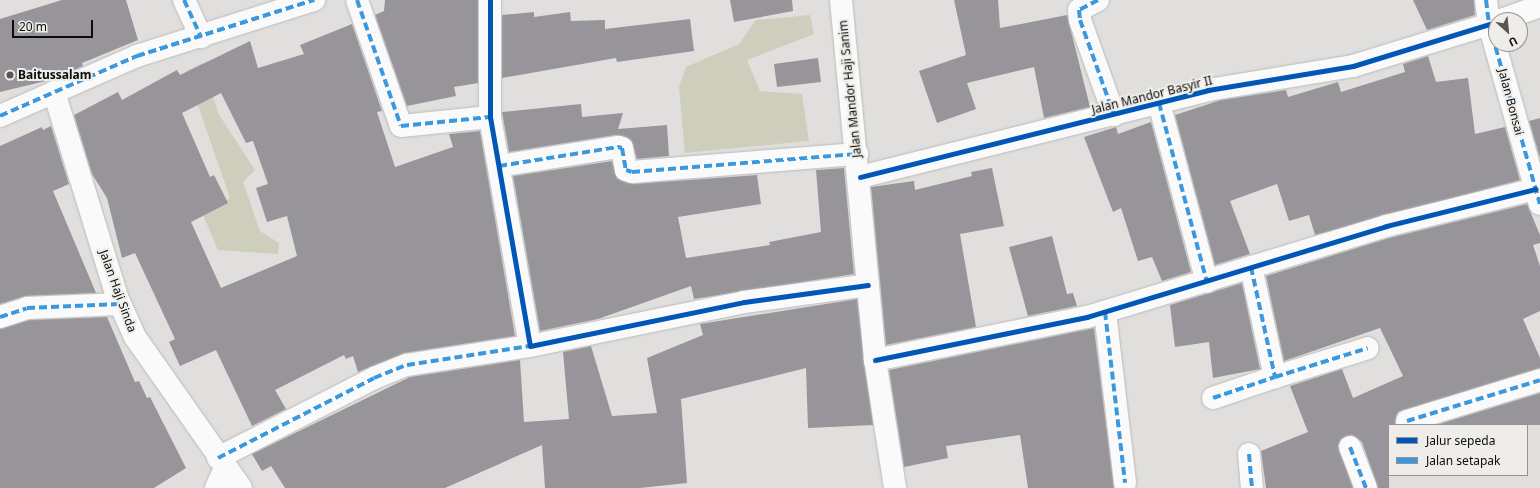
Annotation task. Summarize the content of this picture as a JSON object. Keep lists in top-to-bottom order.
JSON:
{
  "streets": {
    "street": [
      "Jalan Mandor Haji Sanim",
      "Jalan Mandor Basyir II",
      "Jalan Bonsai",
      "Jalan Haji Sinda"
    ]
  },
  "crossings": [
    ["Jalan Mandor Haji Sanim", "Jalan Mandor Basyir II"]
  ],
  "places": ["Baitussalam"],
  "legend": ["Jalur sepeda", "Jalan setapak"],
  "scale_bar": "20 m",
  "north": "bottom right"
}
